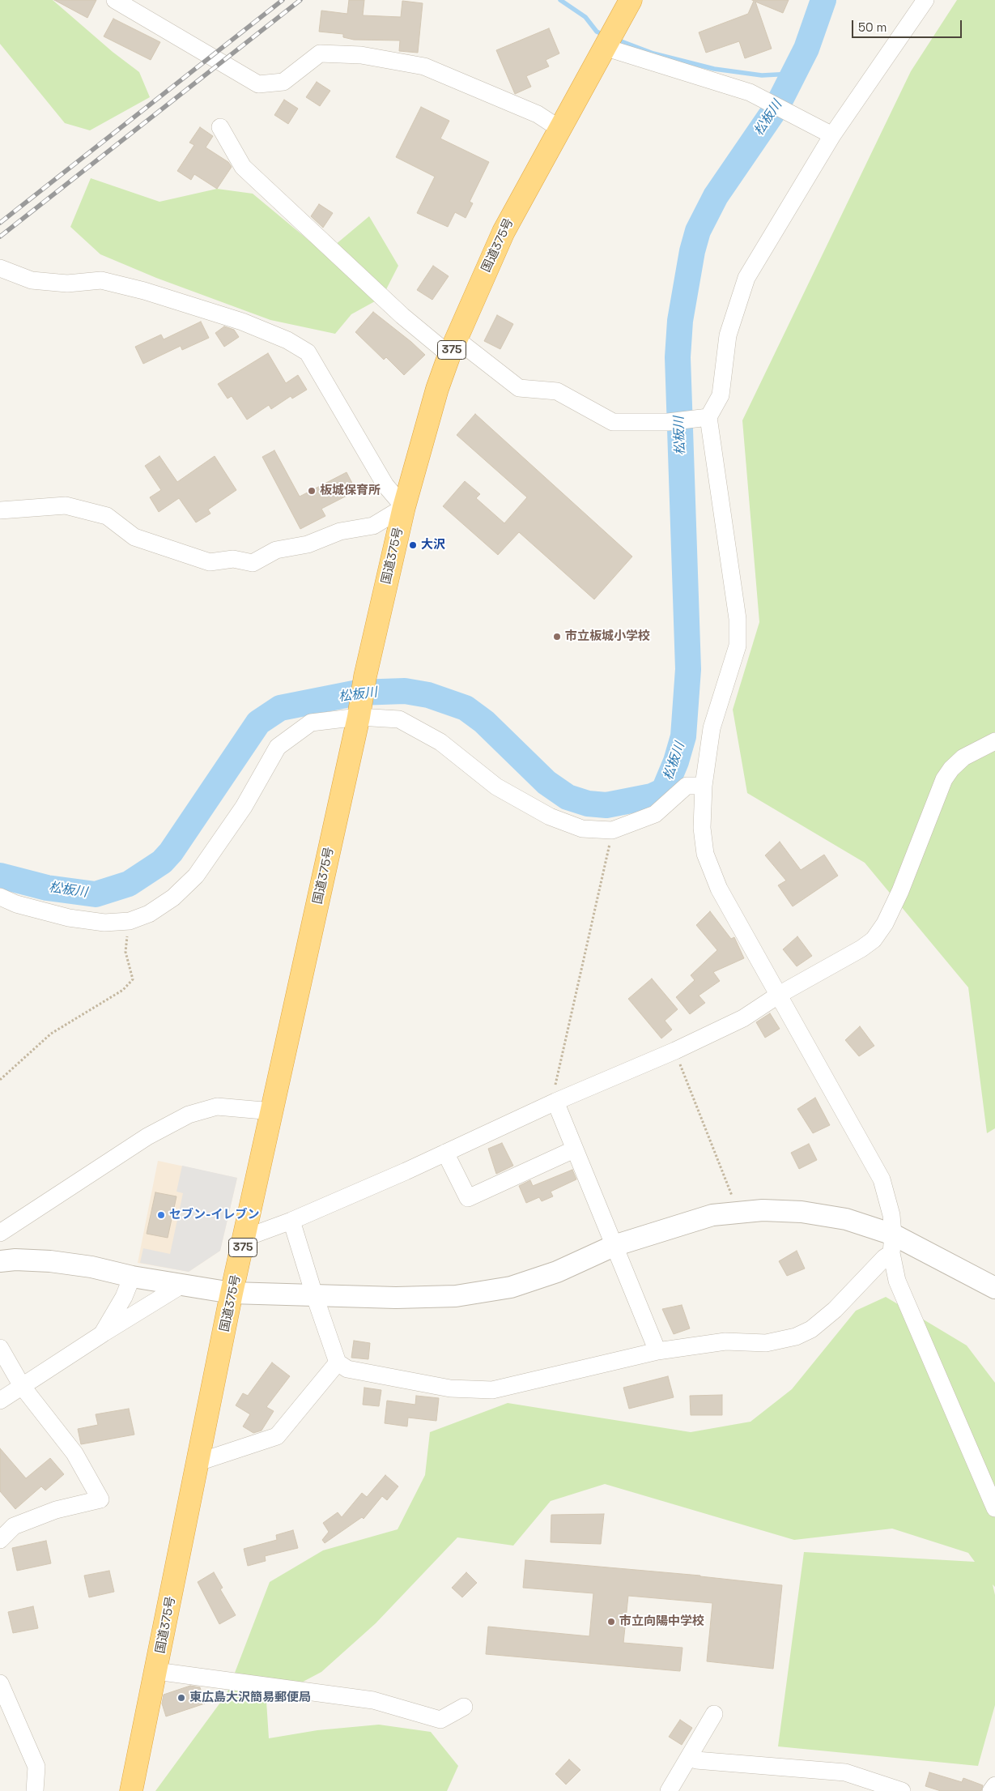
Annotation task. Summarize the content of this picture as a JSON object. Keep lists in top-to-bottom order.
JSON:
{
  "streets": {
    "highway": ["国道375号", "375"]
  },
  "water": ["松板川"],
  "places": [
    "板城保育所",
    "大沢",
    "市立板城小学校",
    "セブン-イレブン",
    "市立向陽中学校",
    "東広島大沢簡易郵便局"
  ],
  "scale_bar": "50 m"
}
